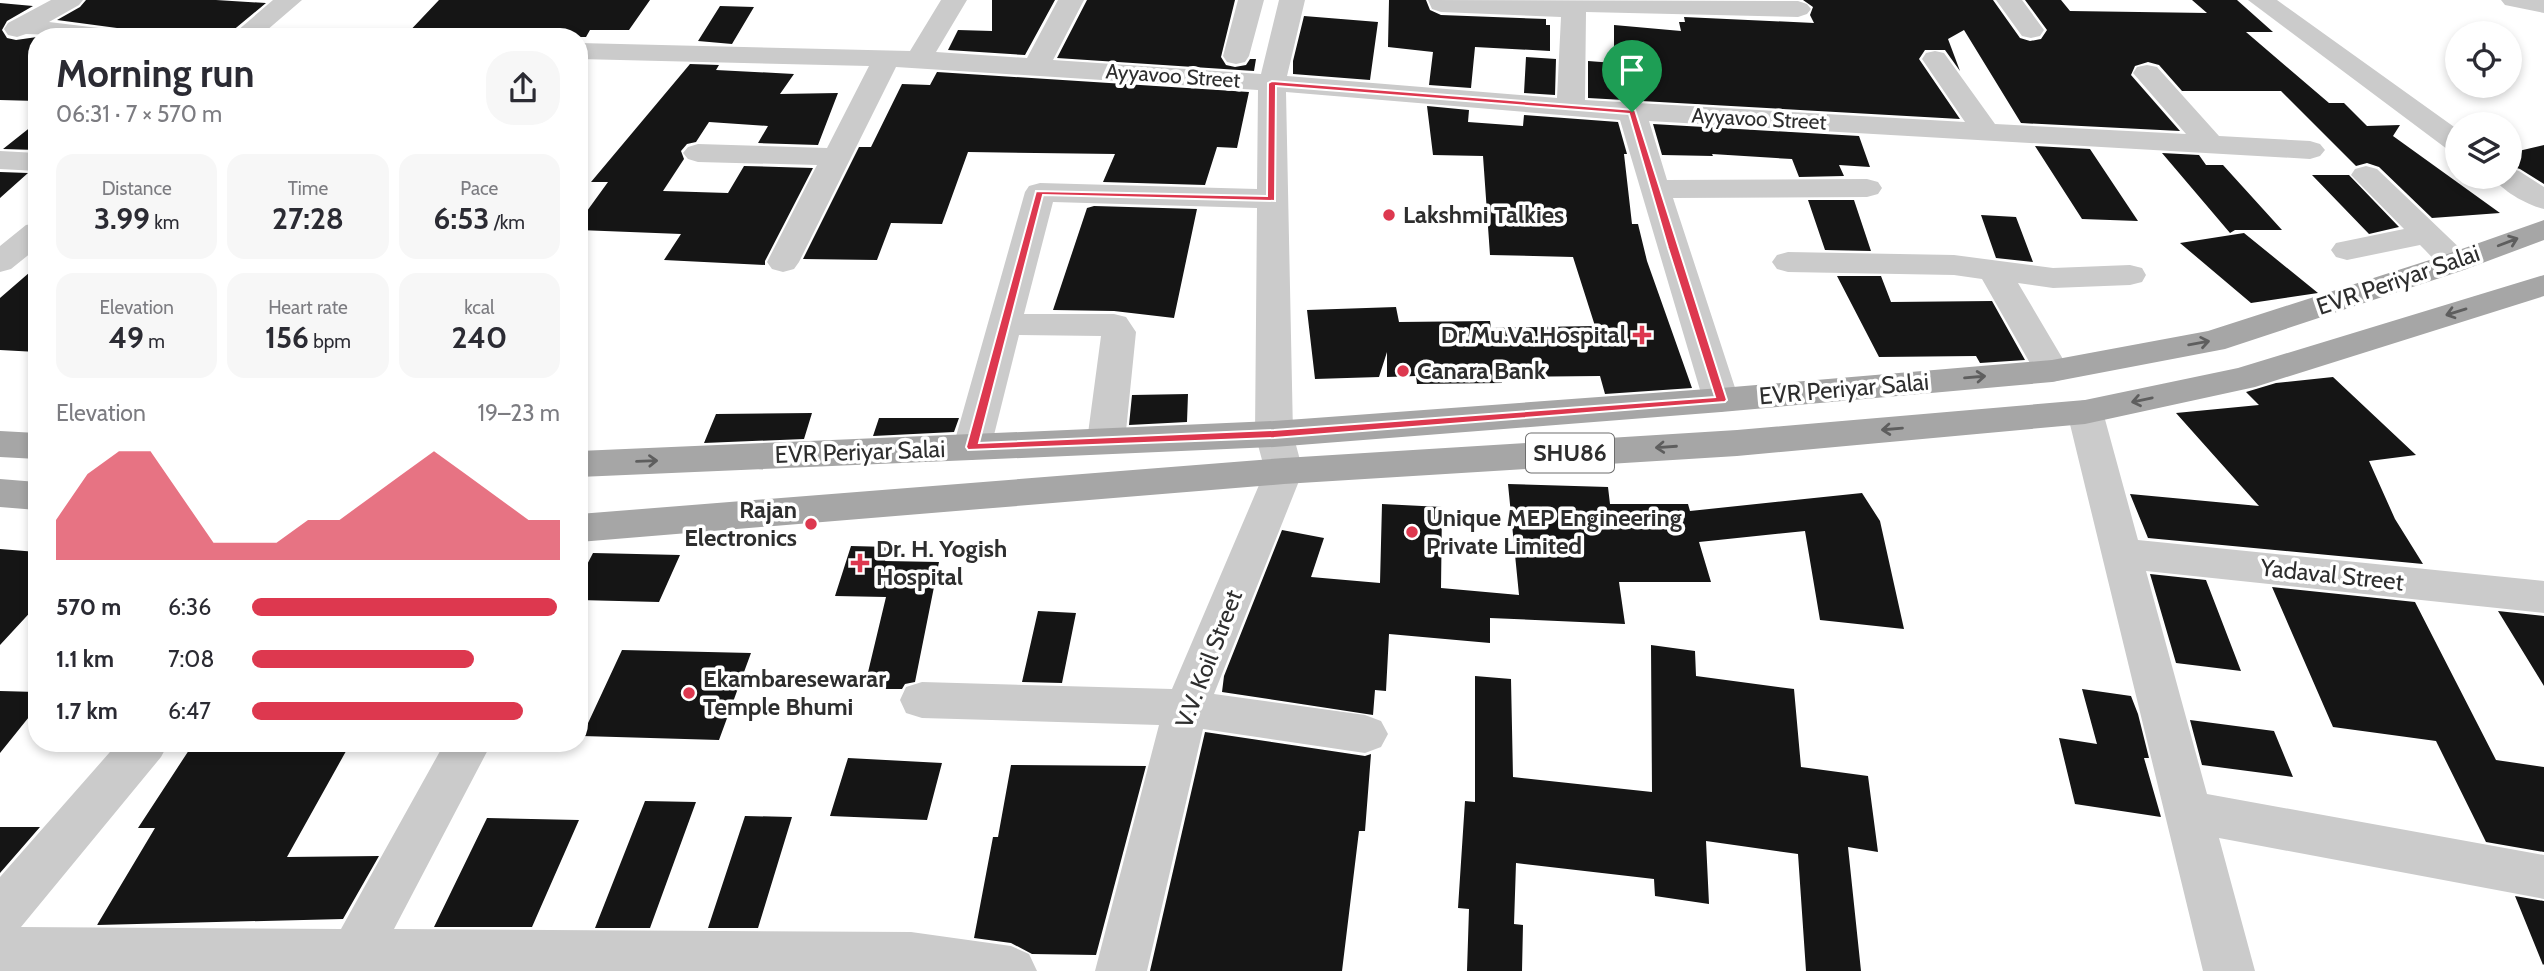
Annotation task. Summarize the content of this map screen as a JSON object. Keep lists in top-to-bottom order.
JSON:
{
  "streets": {
    "main road": ["EVR Periyar Salai", "SHU86"],
    "street": ["Ayyavoo Street", "Yadaval Street", "V.V. Koil Street"]
  },
  "crossings": [
    ["EVR Periyar Salai", "V.V. Koil Street"]
  ],
  "places": {
    "other": [
      "Lakshmi Talkies",
      "Canara Bank",
      "Rajan Electronics",
      "Unique MEP Engineering Private Limited",
      "Ekambaresewarar Temple Bhumi"
    ],
    "health": ["Dr.Mu.Va.Hospital", "Dr. H. Yogish Hospital"]
  },
  "page": {
    "heading": ["Morning run", "06:31 · 7 × 570 m"],
    "stats": [
      ["Distance", "3.99 km"],
      ["Time", "27:28"],
      ["Pace", "6:53 /km"],
      ["Elevation", "49 m"],
      ["Heart rate", "156 bpm"],
      ["kcal", "240"]
    ],
    "chart": ["Elevation", "19–23 m"],
    "list": [
      {
        "name": "570 m",
        "note": "6:36"
      },
      {
        "name": "1.1 km",
        "note": "7:08"
      },
      {
        "name": "1.7 km",
        "note": "6:47"
      }
    ]
  }
}
